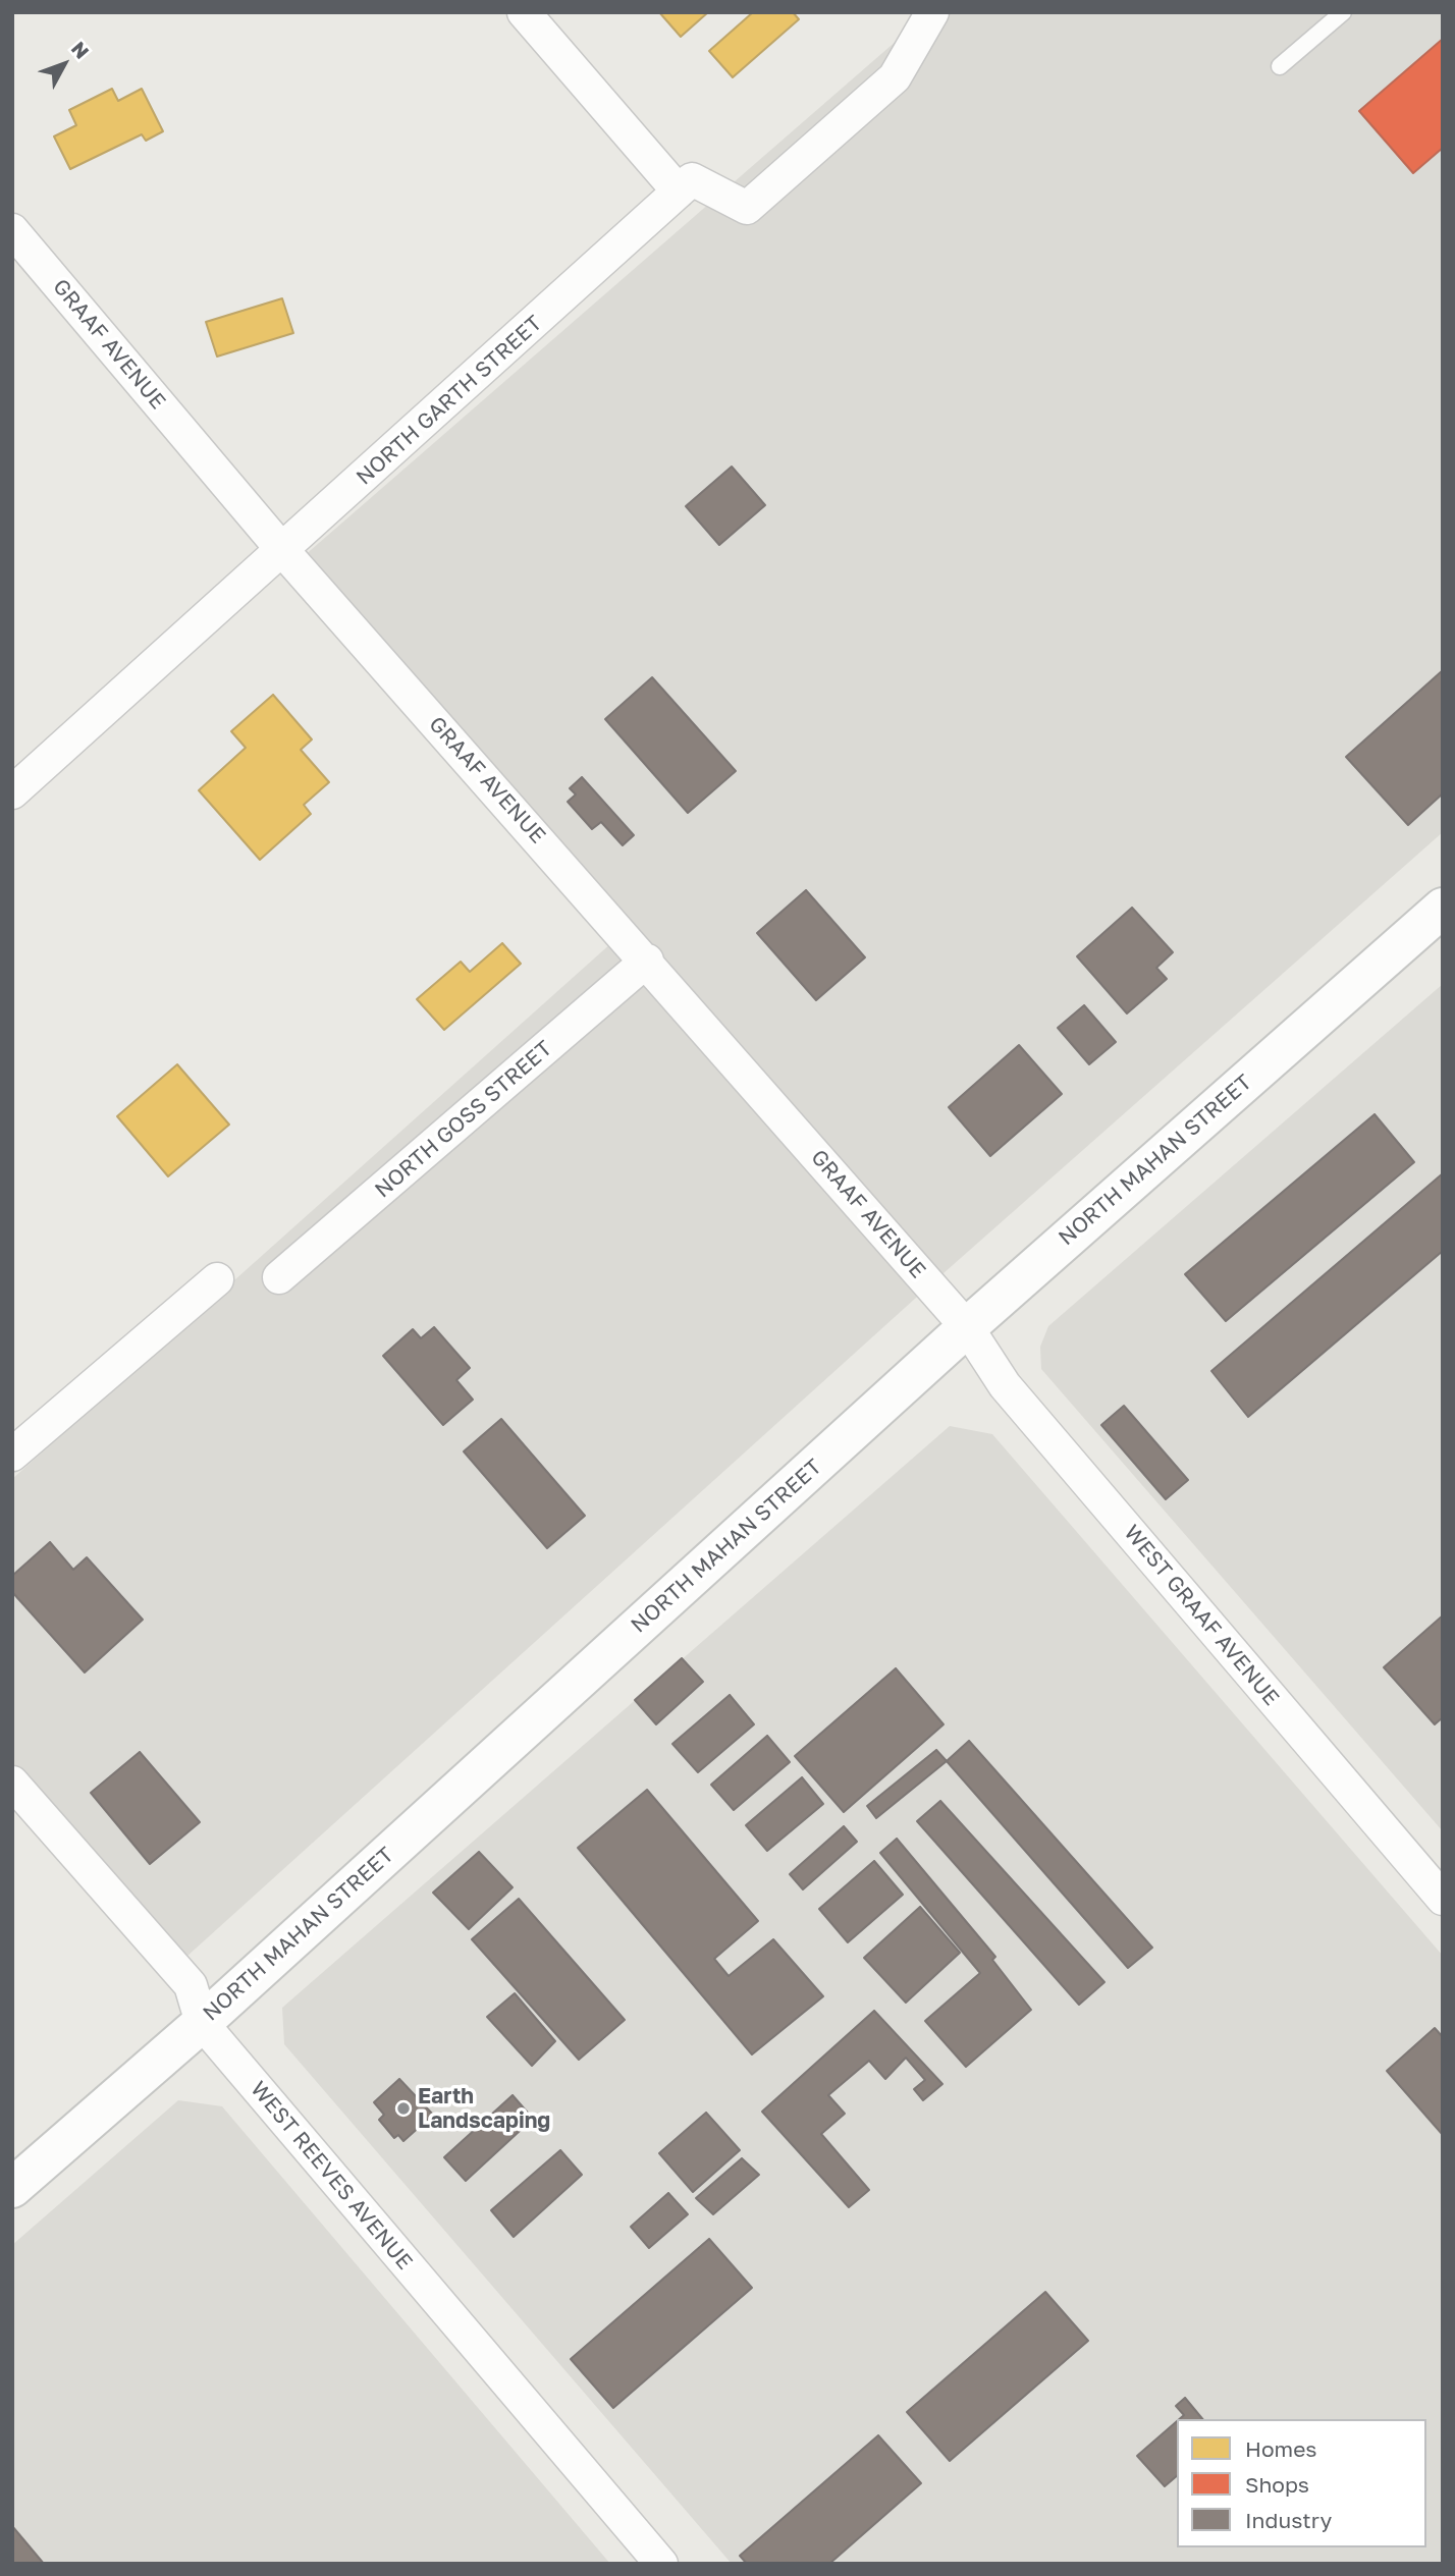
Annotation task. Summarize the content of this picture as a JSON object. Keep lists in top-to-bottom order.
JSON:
{
  "streets": {
    "street": [
      "GRAAF AVENUE",
      "NORTH GARTH STREET",
      "NORTH GOSS STREET",
      "NORTH MAHAN STREET",
      "WEST GRAAF AVENUE",
      "WEST REEVES AVENUE"
    ]
  },
  "crossings": [
    ["GRAAF AVENUE", "NORTH GARTH STREET"],
    ["GRAAF AVENUE", "NORTH GOSS STREET"],
    ["GRAAF AVENUE", "NORTH MAHAN STREET"],
    ["GRAAF AVENUE", "WEST GRAAF AVENUE"],
    ["NORTH MAHAN STREET", "WEST GRAAF AVENUE"],
    ["NORTH MAHAN STREET", "WEST REEVES AVENUE"]
  ],
  "places": ["Earth Landscaping"],
  "legend": ["Homes", "Shops", "Industry"],
  "north": "top right"
}
